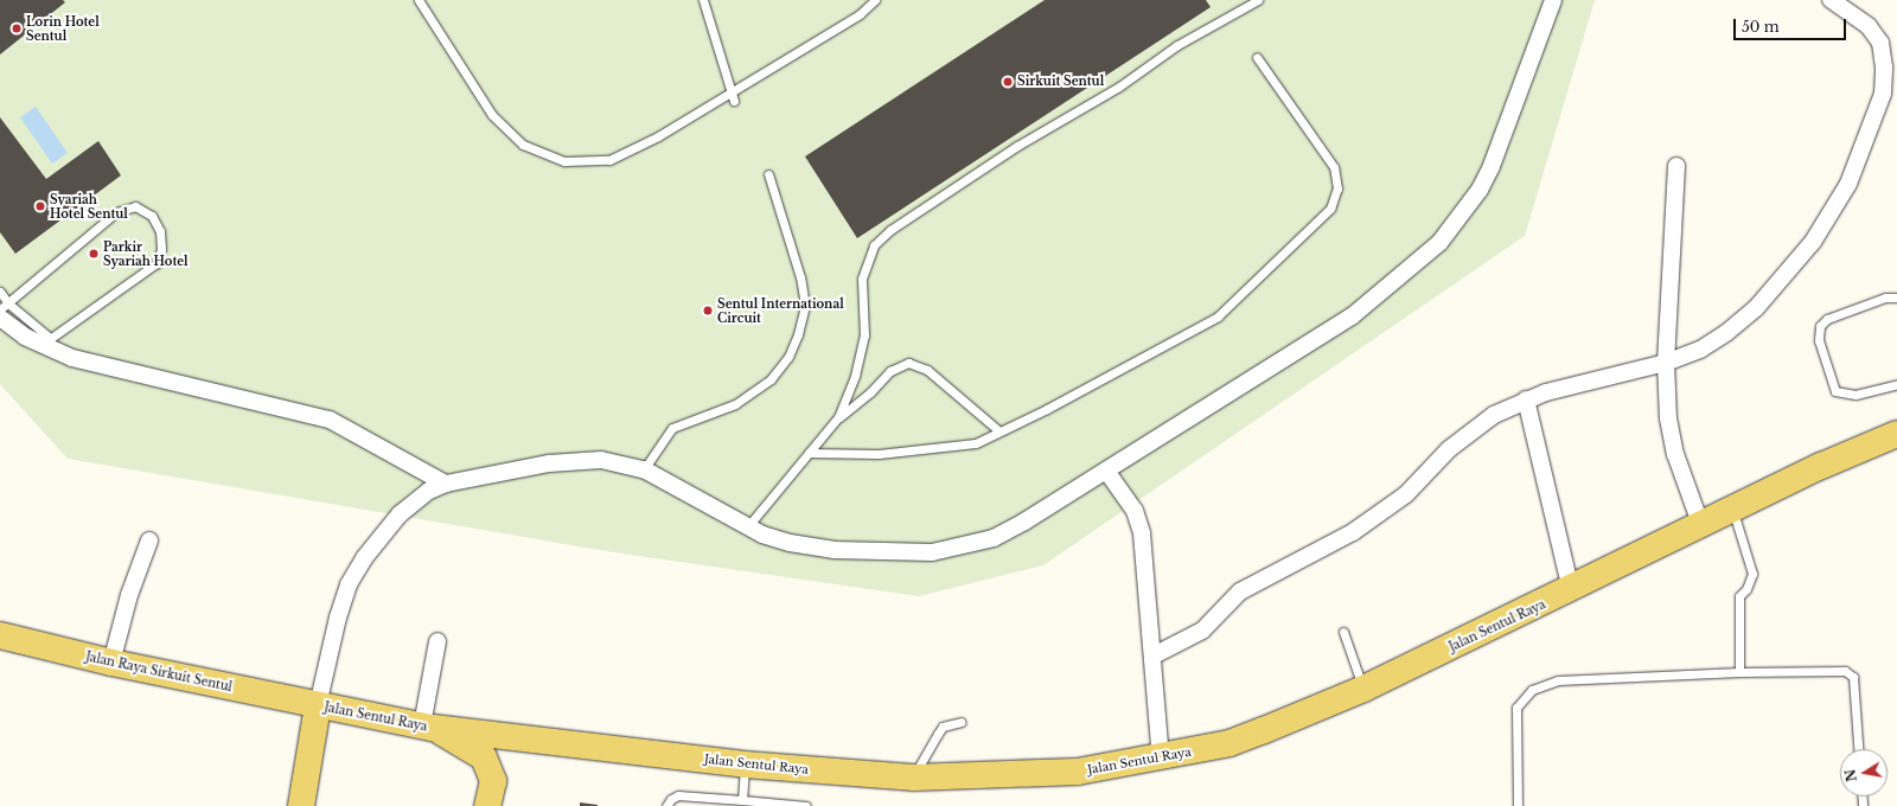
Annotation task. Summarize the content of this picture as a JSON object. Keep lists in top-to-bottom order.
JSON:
{
  "streets": {
    "main road": ["Jalan Sentul Raya", "Jalan Raya Sirkuit Sentul"]
  },
  "crossings": [
    ["Jalan Sentul Raya", "Jalan Raya Sirkuit Sentul"]
  ],
  "places": [
    "Lorin Hotel Sentul",
    "Sirkuit Sentul",
    "Syariah Hotel Sentul",
    "Parkir Syariah Hotel",
    "Sentul International Circuit"
  ],
  "scale_bar": "50 m",
  "north": "left"
}
